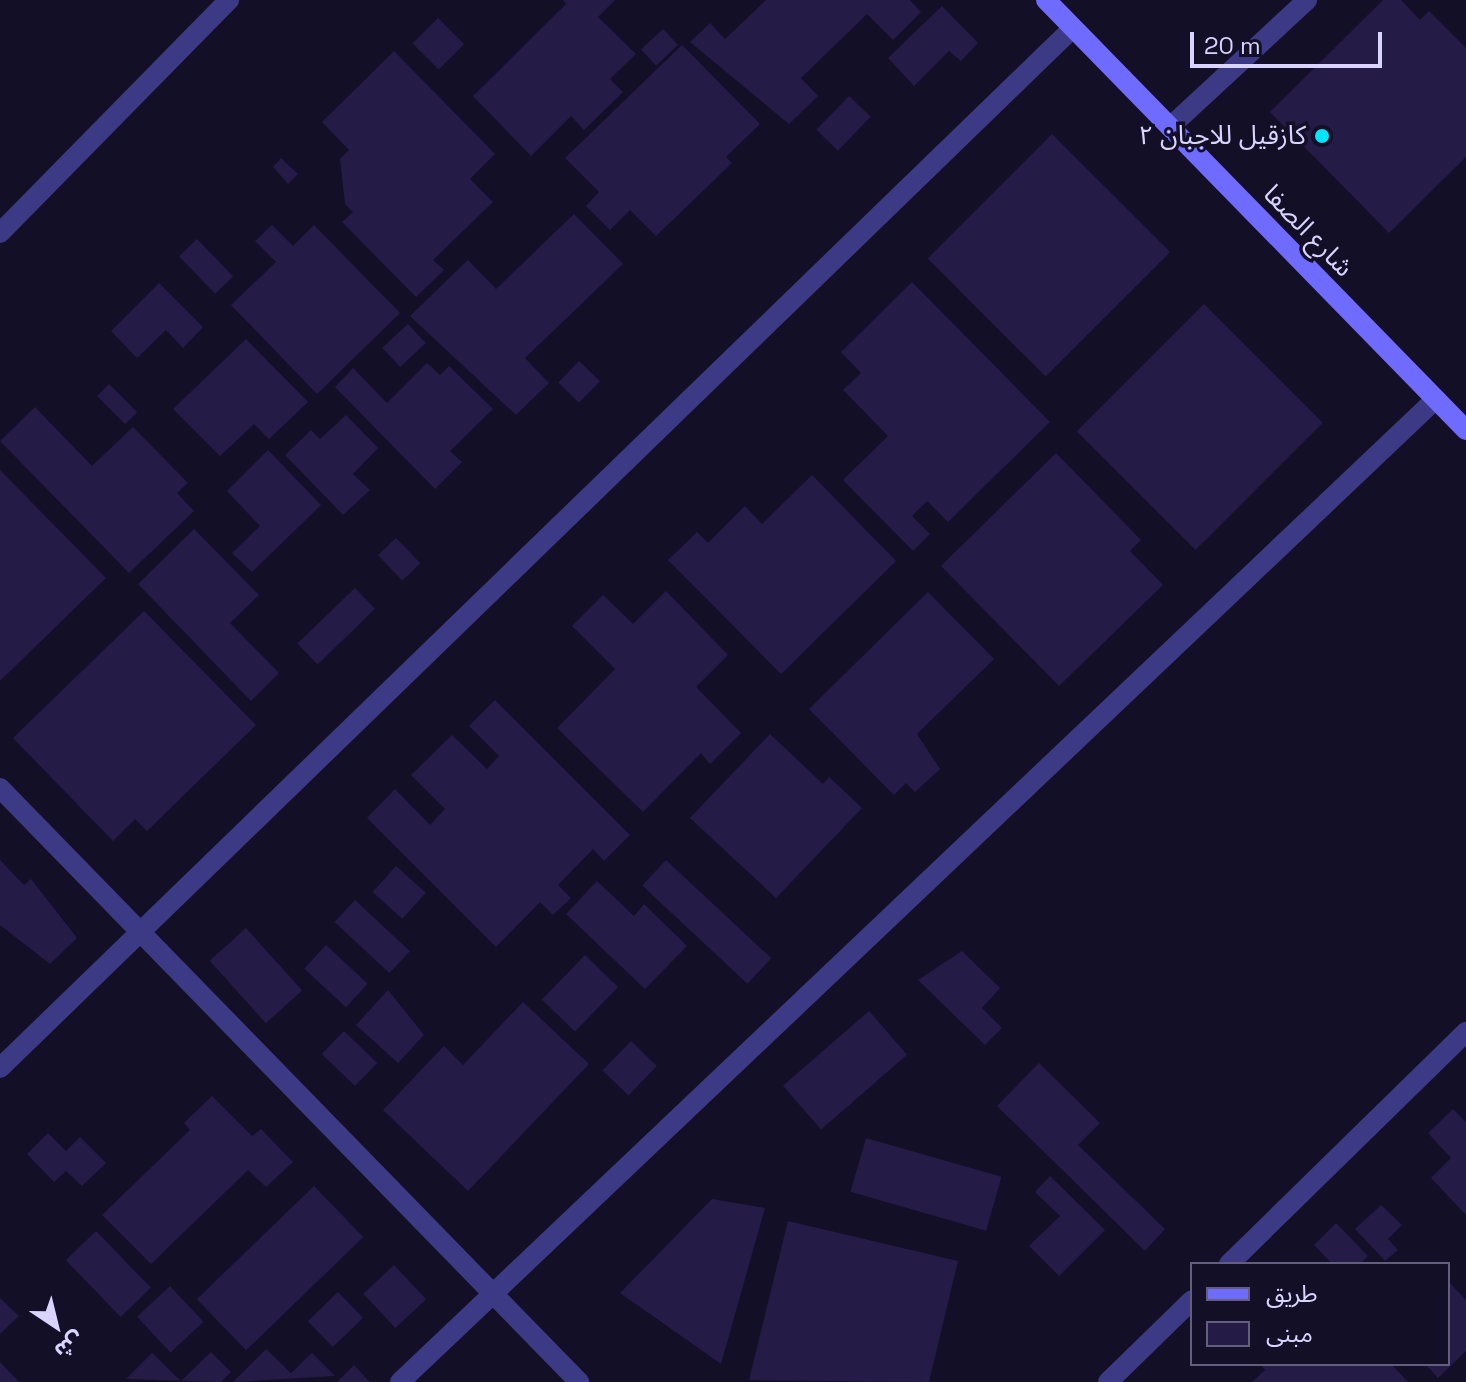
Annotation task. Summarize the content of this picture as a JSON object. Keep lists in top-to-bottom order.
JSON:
{
  "streets": {
    "street": ["شارع الصفا"]
  },
  "places": ["كازقيل للاجبان ٢"],
  "legend": ["طريق", "مبنى"],
  "scale_bar": "20 m",
  "north": "bottom right"
}
